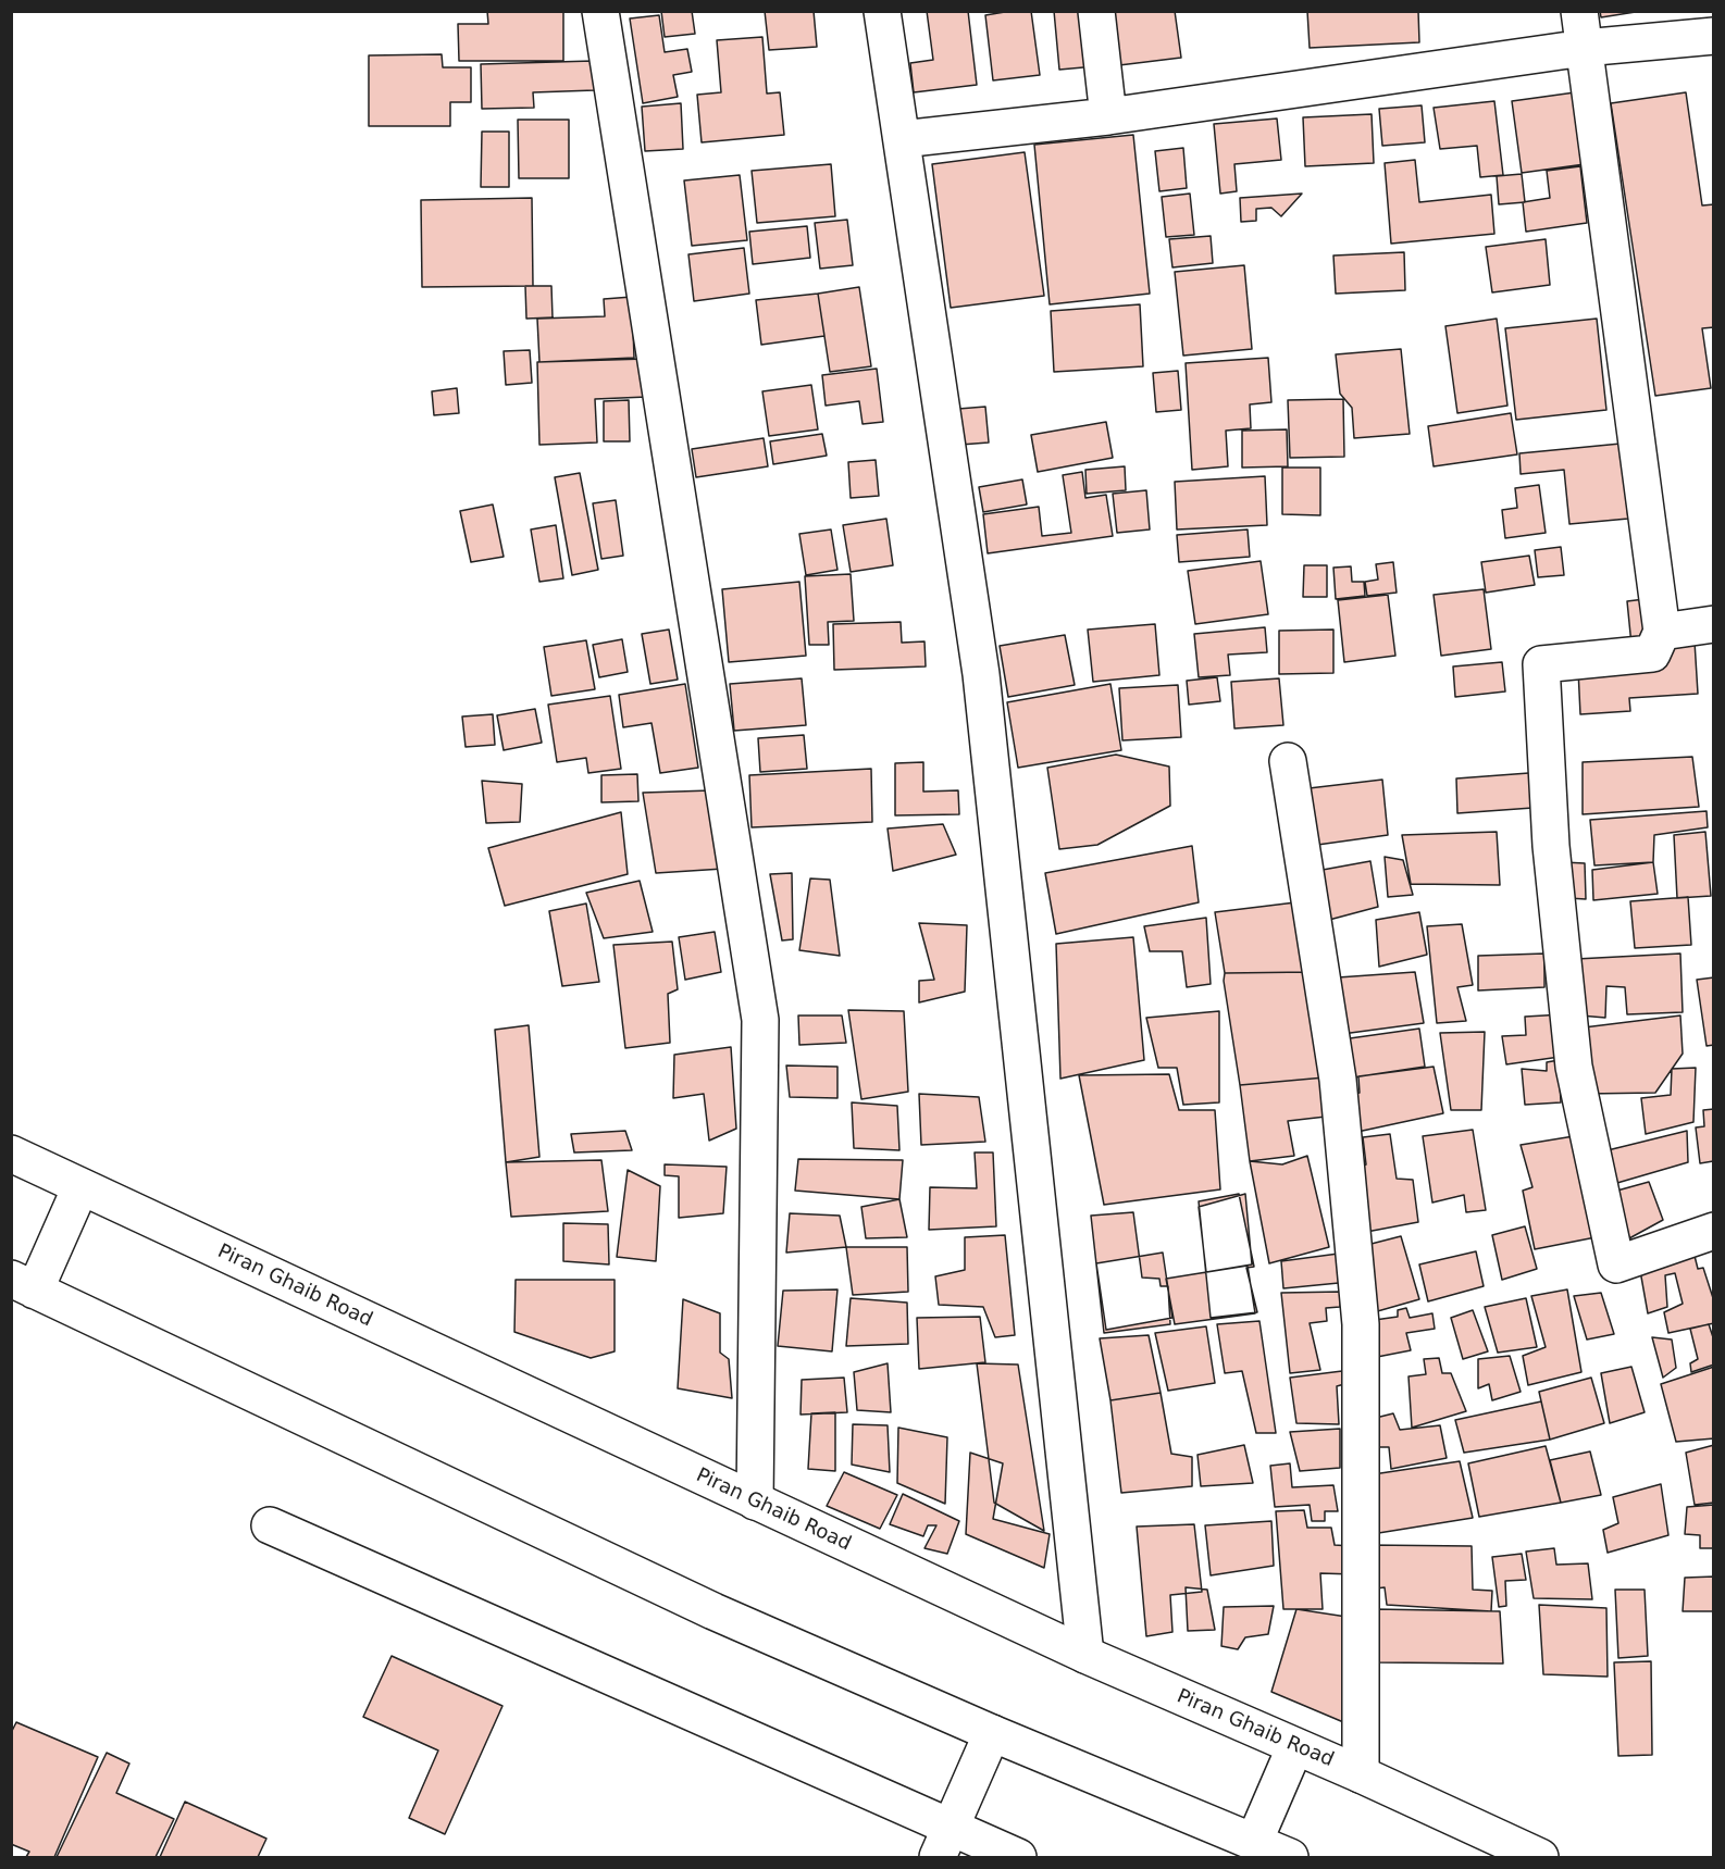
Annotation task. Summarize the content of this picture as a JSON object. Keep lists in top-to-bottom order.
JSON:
{
  "streets": {
    "street": ["Piran Ghaib Road"]
  }
}
